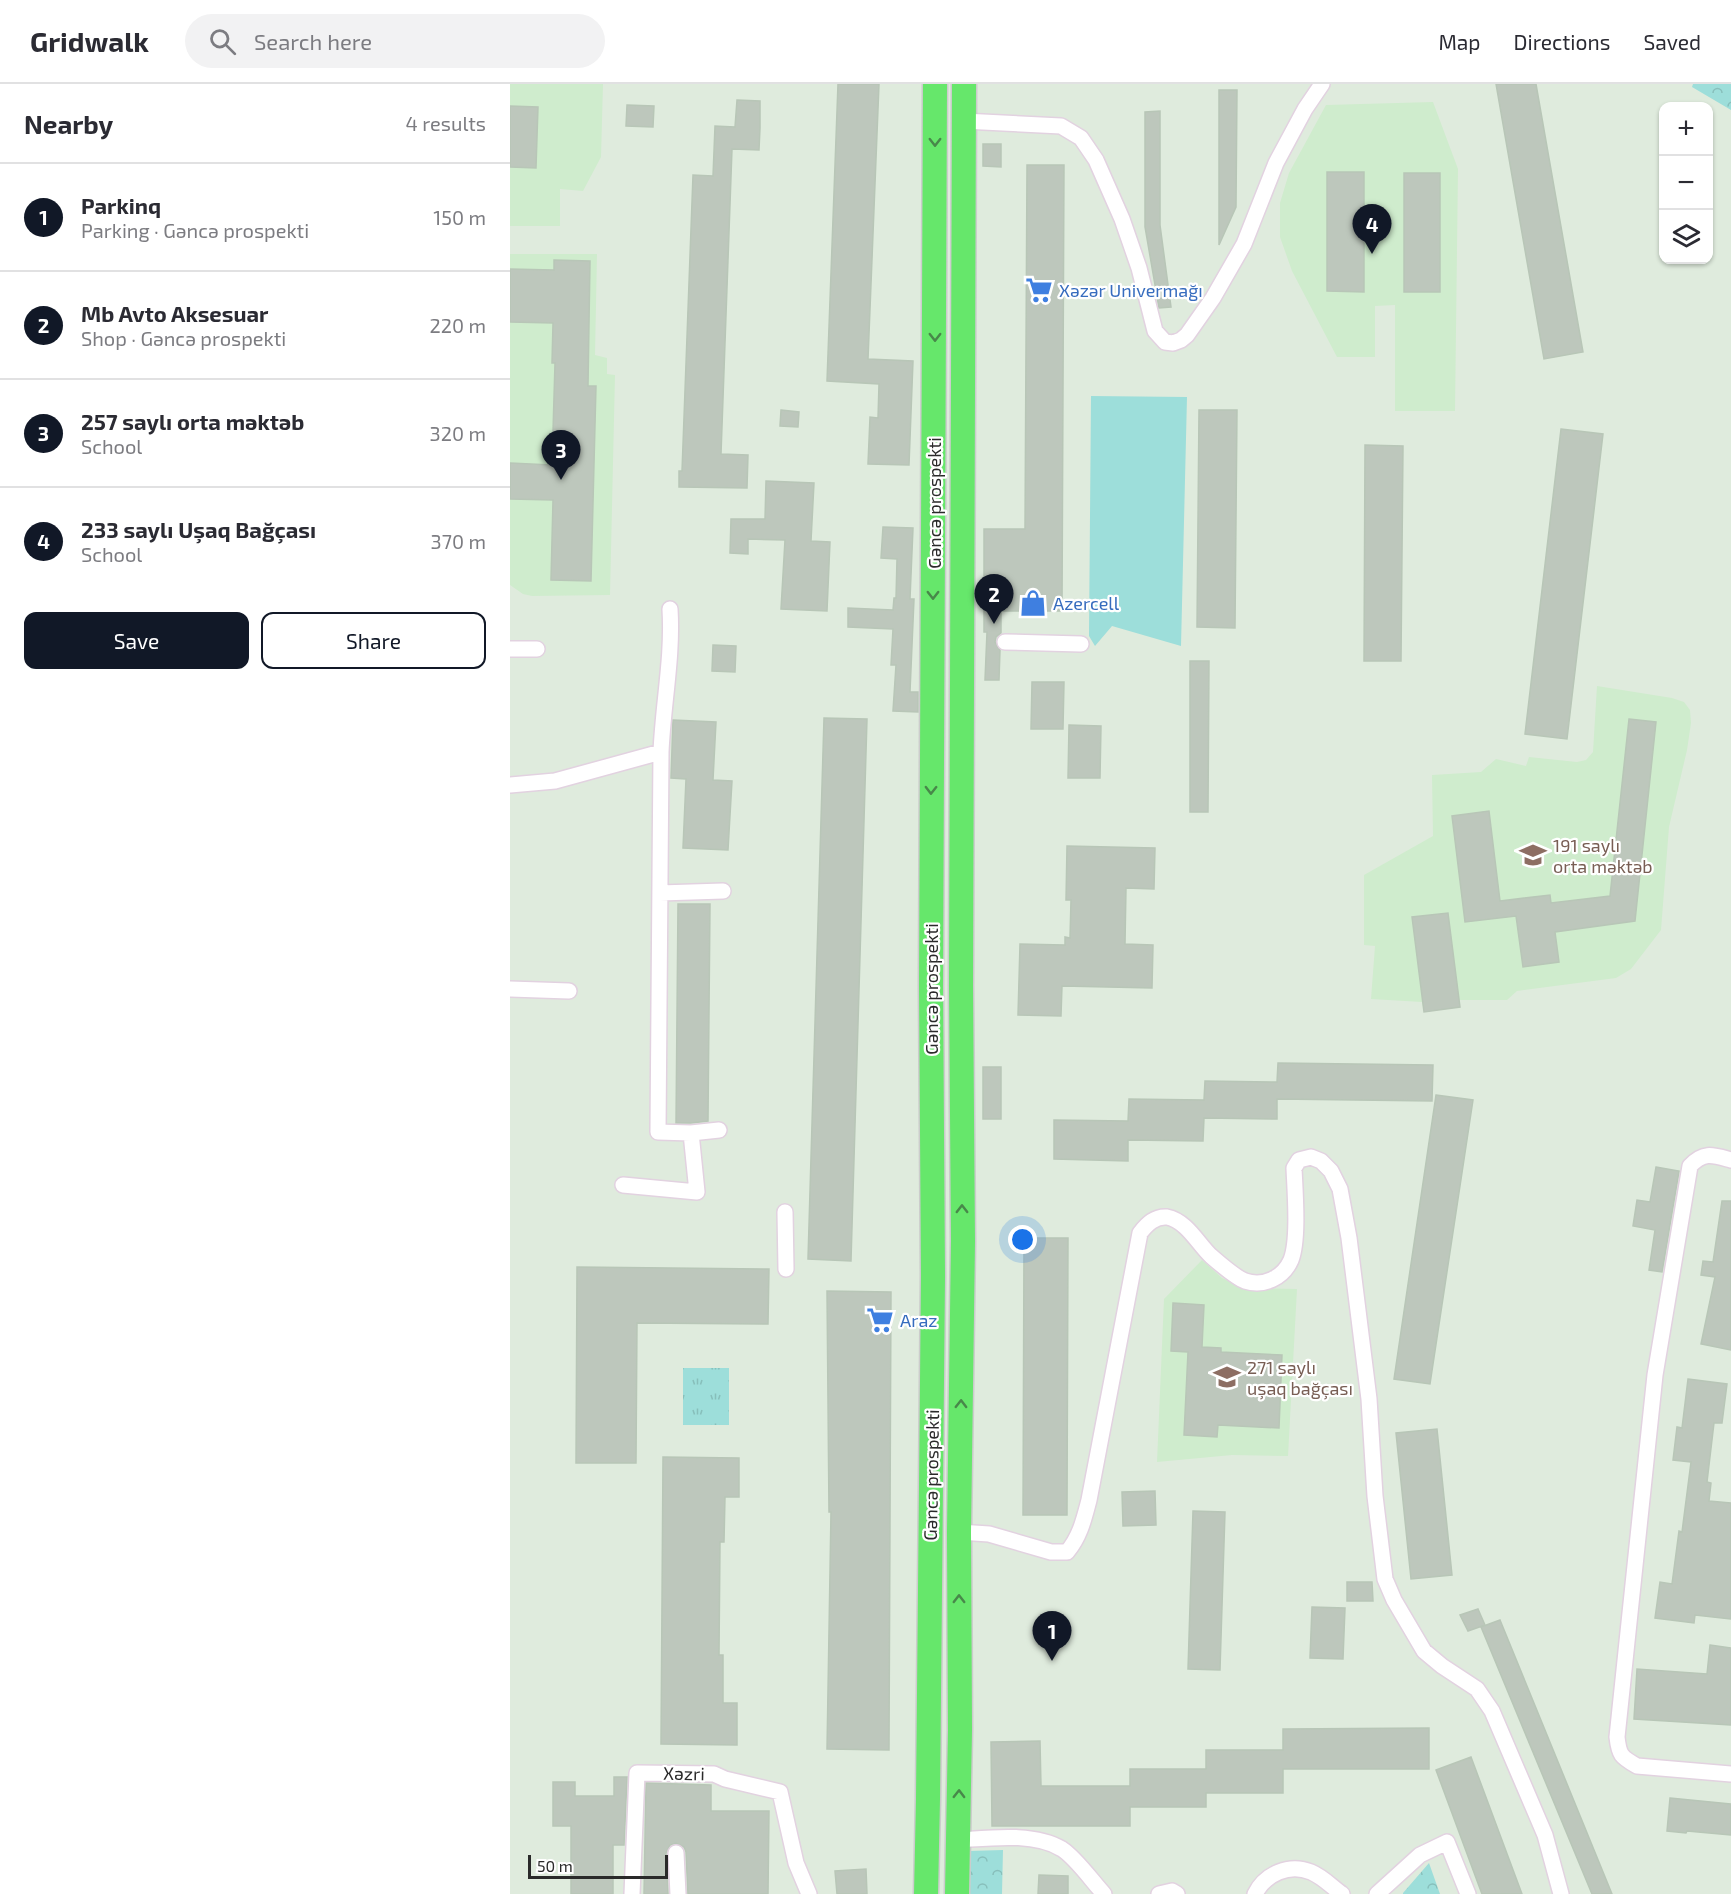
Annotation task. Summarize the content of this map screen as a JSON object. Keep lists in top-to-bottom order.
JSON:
{
  "streets": {
    "main road": ["Gəncə prospekti"],
    "street": ["Xəzri"]
  },
  "places": {
    "supermarket": ["Xəzər Univermağı", "Araz"],
    "shop": ["Azercell"],
    "school or university": ["191 saylı orta məktəb", "271 saylı uşaq bağçası"]
  },
  "scale_bar": "50 m",
  "page": {
    "header": "Gridwalk",
    "search": "Search here",
    "nav": ["Map", "Directions", "Saved"],
    "heading": ["Nearby", "4 results"],
    "map_buttons": ["+", "−"],
    "list": [
      {
        "mark": "1",
        "name": "Parkinq",
        "note": "Parking · Gəncə prospekti",
        "value": "150 m"
      },
      {
        "mark": "2",
        "name": "Mb Avto Aksesuar",
        "note": "Shop · Gəncə prospekti",
        "value": "220 m"
      },
      {
        "mark": "3",
        "name": "257 saylı orta məktəb",
        "note": "School",
        "value": "320 m"
      },
      {
        "mark": "4",
        "name": "233 saylı Uşaq Bağçası",
        "note": "School",
        "value": "370 m"
      }
    ],
    "pins": [
      "4",
      "3",
      "2",
      "1"
    ],
    "buttons": ["Save", "Share"],
    "scale": "50 m"
  }
}
